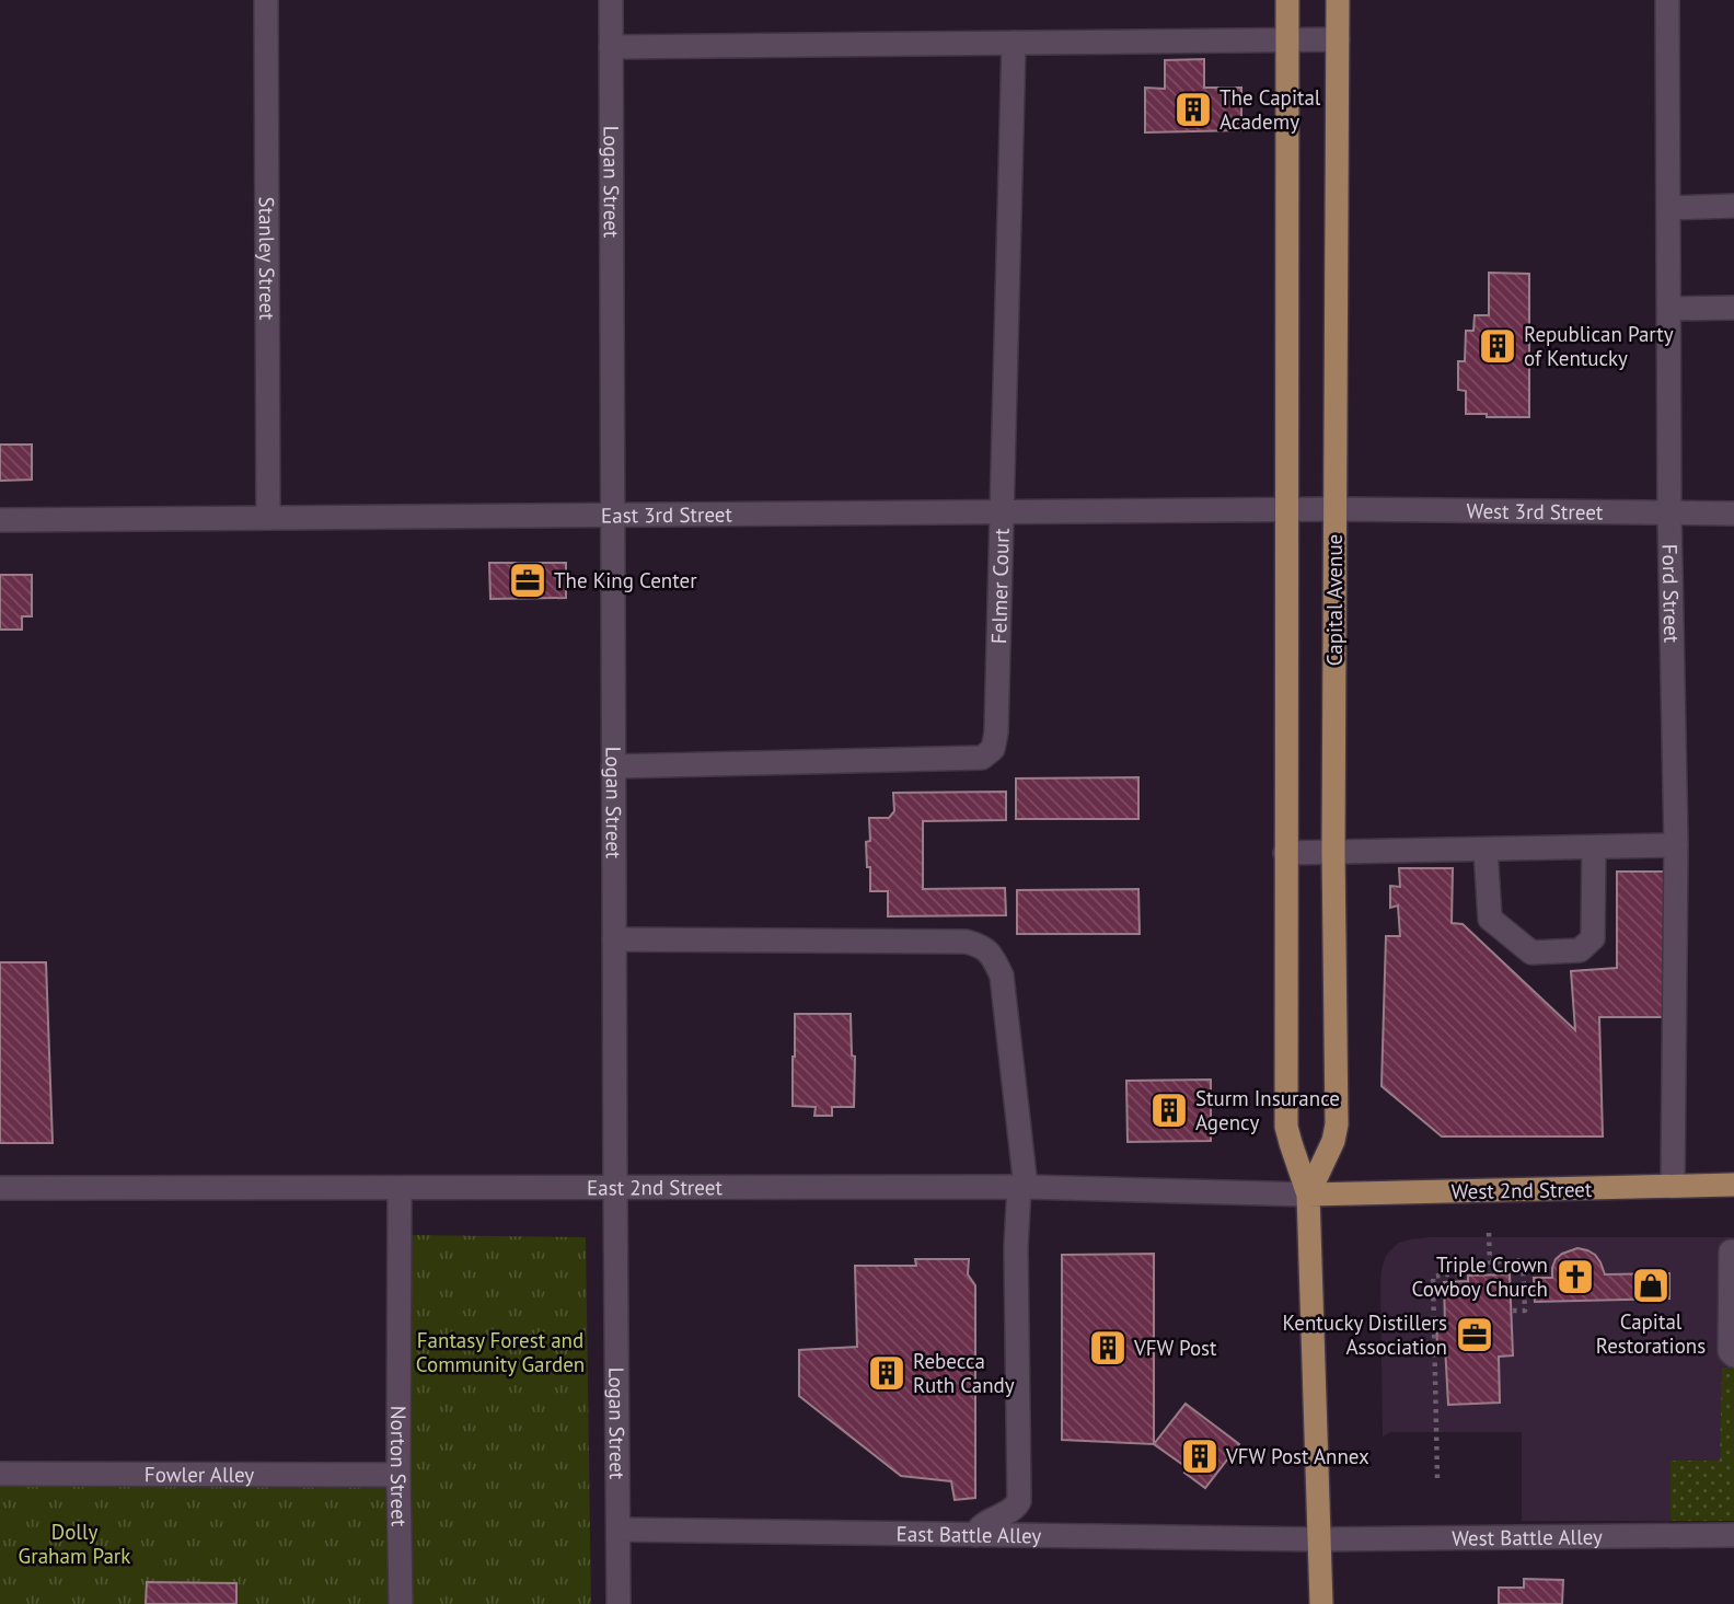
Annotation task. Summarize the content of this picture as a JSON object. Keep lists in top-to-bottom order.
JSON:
{
  "streets": {
    "main road": ["Capital Avenue", "West 2nd Street"],
    "street": [
      "Logan Street",
      "Stanley Street",
      "West 3rd Street",
      "East 3rd Street",
      "Felmer Court",
      "Ford Street",
      "East 2nd Street",
      "Norton Street",
      "Fowler Alley",
      "East Battle Alley",
      "West Battle Alley"
    ]
  },
  "crossings": [
    ["Logan Street", "East 3rd Street"],
    ["Logan Street", "Felmer Court"],
    ["Logan Street", "East 2nd Street"],
    ["Logan Street", "East Battle Alley"],
    ["Stanley Street", "East 3rd Street"],
    ["West 3rd Street", "East 3rd Street"],
    ["West 3rd Street", "Ford Street"],
    ["West 3rd Street", "Capital Avenue"],
    ["East 3rd Street", "Felmer Court"],
    ["East 3rd Street", "Capital Avenue"],
    ["Ford Street", "West 2nd Street"],
    ["Capital Avenue", "East 2nd Street"],
    ["Capital Avenue", "West 2nd Street"],
    ["Capital Avenue", "East Battle Alley"],
    ["Capital Avenue", "West Battle Alley"],
    ["East 2nd Street", "West 2nd Street"],
    ["East 2nd Street", "Norton Street"],
    ["Norton Street", "Fowler Alley"],
    ["East Battle Alley", "West Battle Alley"]
  ],
  "parks": ["Fantasy Forest and Community Garden", "Dolly Graham Park"],
  "places": {
    "building": [
      "The Capital Academy",
      "Republican Party of Kentucky",
      "Sturm Insurance Agency",
      "VFW Post",
      "Rebecca Ruth Candy",
      "VFW Post Annex"
    ],
    "office": ["The King Center", "Kentucky Distillers Association"],
    "church": ["Triple Crown Cowboy Church"],
    "shop": ["Capital Restorations"]
  }
}
